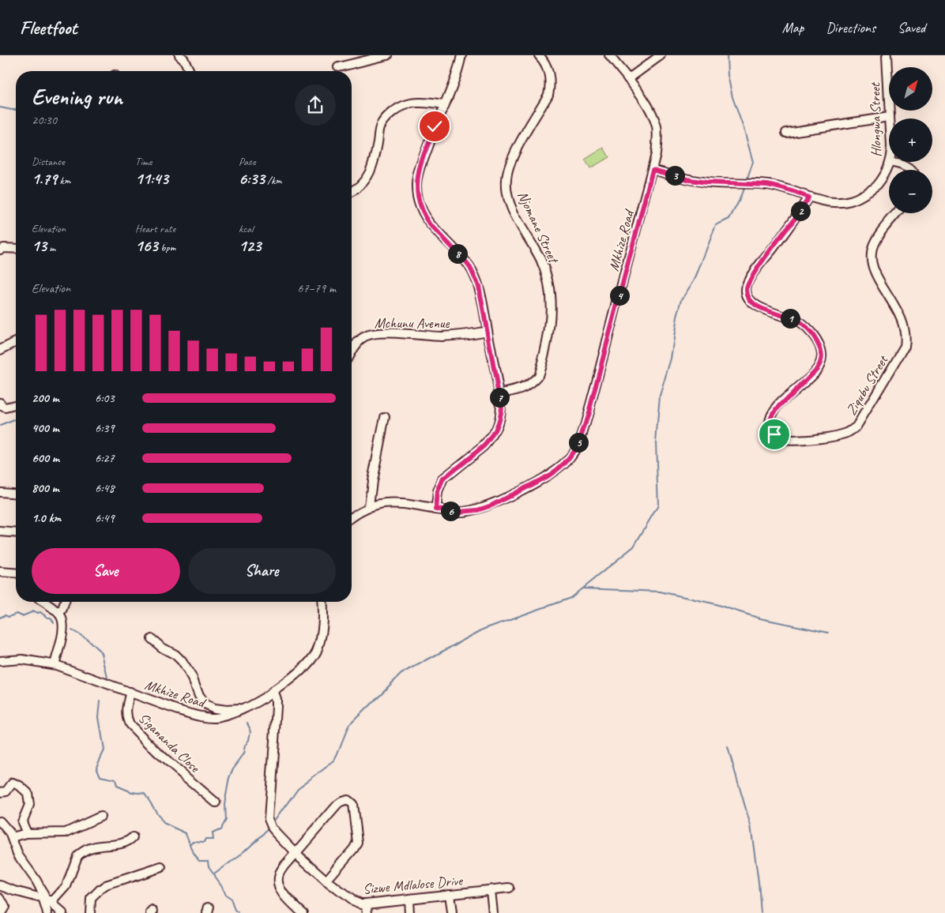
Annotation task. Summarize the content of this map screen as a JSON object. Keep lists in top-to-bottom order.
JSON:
{
  "streets": {
    "street": [
      "Hlongwa Street",
      "Njomane Street",
      "Mkhize Road",
      "Mchunu Avenue",
      "Ziqubu Street",
      "Sigananda Close",
      "Sizwe Mdlalose Drive"
    ]
  },
  "crossings": [
    ["Hlongwa Street", "Mkhize Road"],
    ["Hlongwa Street", "Ziqubu Street"],
    ["Mkhize Road", "Sigananda Close"],
    ["Mkhize Road", "Sizwe Mdlalose Drive"]
  ],
  "north": "top right",
  "page": {
    "header": "Fleetfoot",
    "nav": ["Map", "Directions", "Saved"],
    "map_buttons": ["+", "−"],
    "heading": ["Evening run", "20:30"],
    "stats": [
      ["Distance", "1.79 km"],
      ["Time", "11:43"],
      ["Pace", "6:33 /km"],
      ["Elevation", "13 m"],
      ["Heart rate", "163 bpm"],
      ["kcal", "123"]
    ],
    "pins": [
      "3",
      "2",
      "8",
      "4",
      "1",
      "7",
      "5",
      "6"
    ],
    "chart": ["Elevation", "67–79 m"],
    "list": [
      {
        "name": "200 m",
        "note": "6:03"
      },
      {
        "name": "400 m",
        "note": "6:39"
      },
      {
        "name": "600 m",
        "note": "6:27"
      },
      {
        "name": "800 m",
        "note": "6:48"
      },
      {
        "name": "1.0 km",
        "note": "6:49"
      }
    ],
    "buttons": ["Save", "Share"]
  }
}
